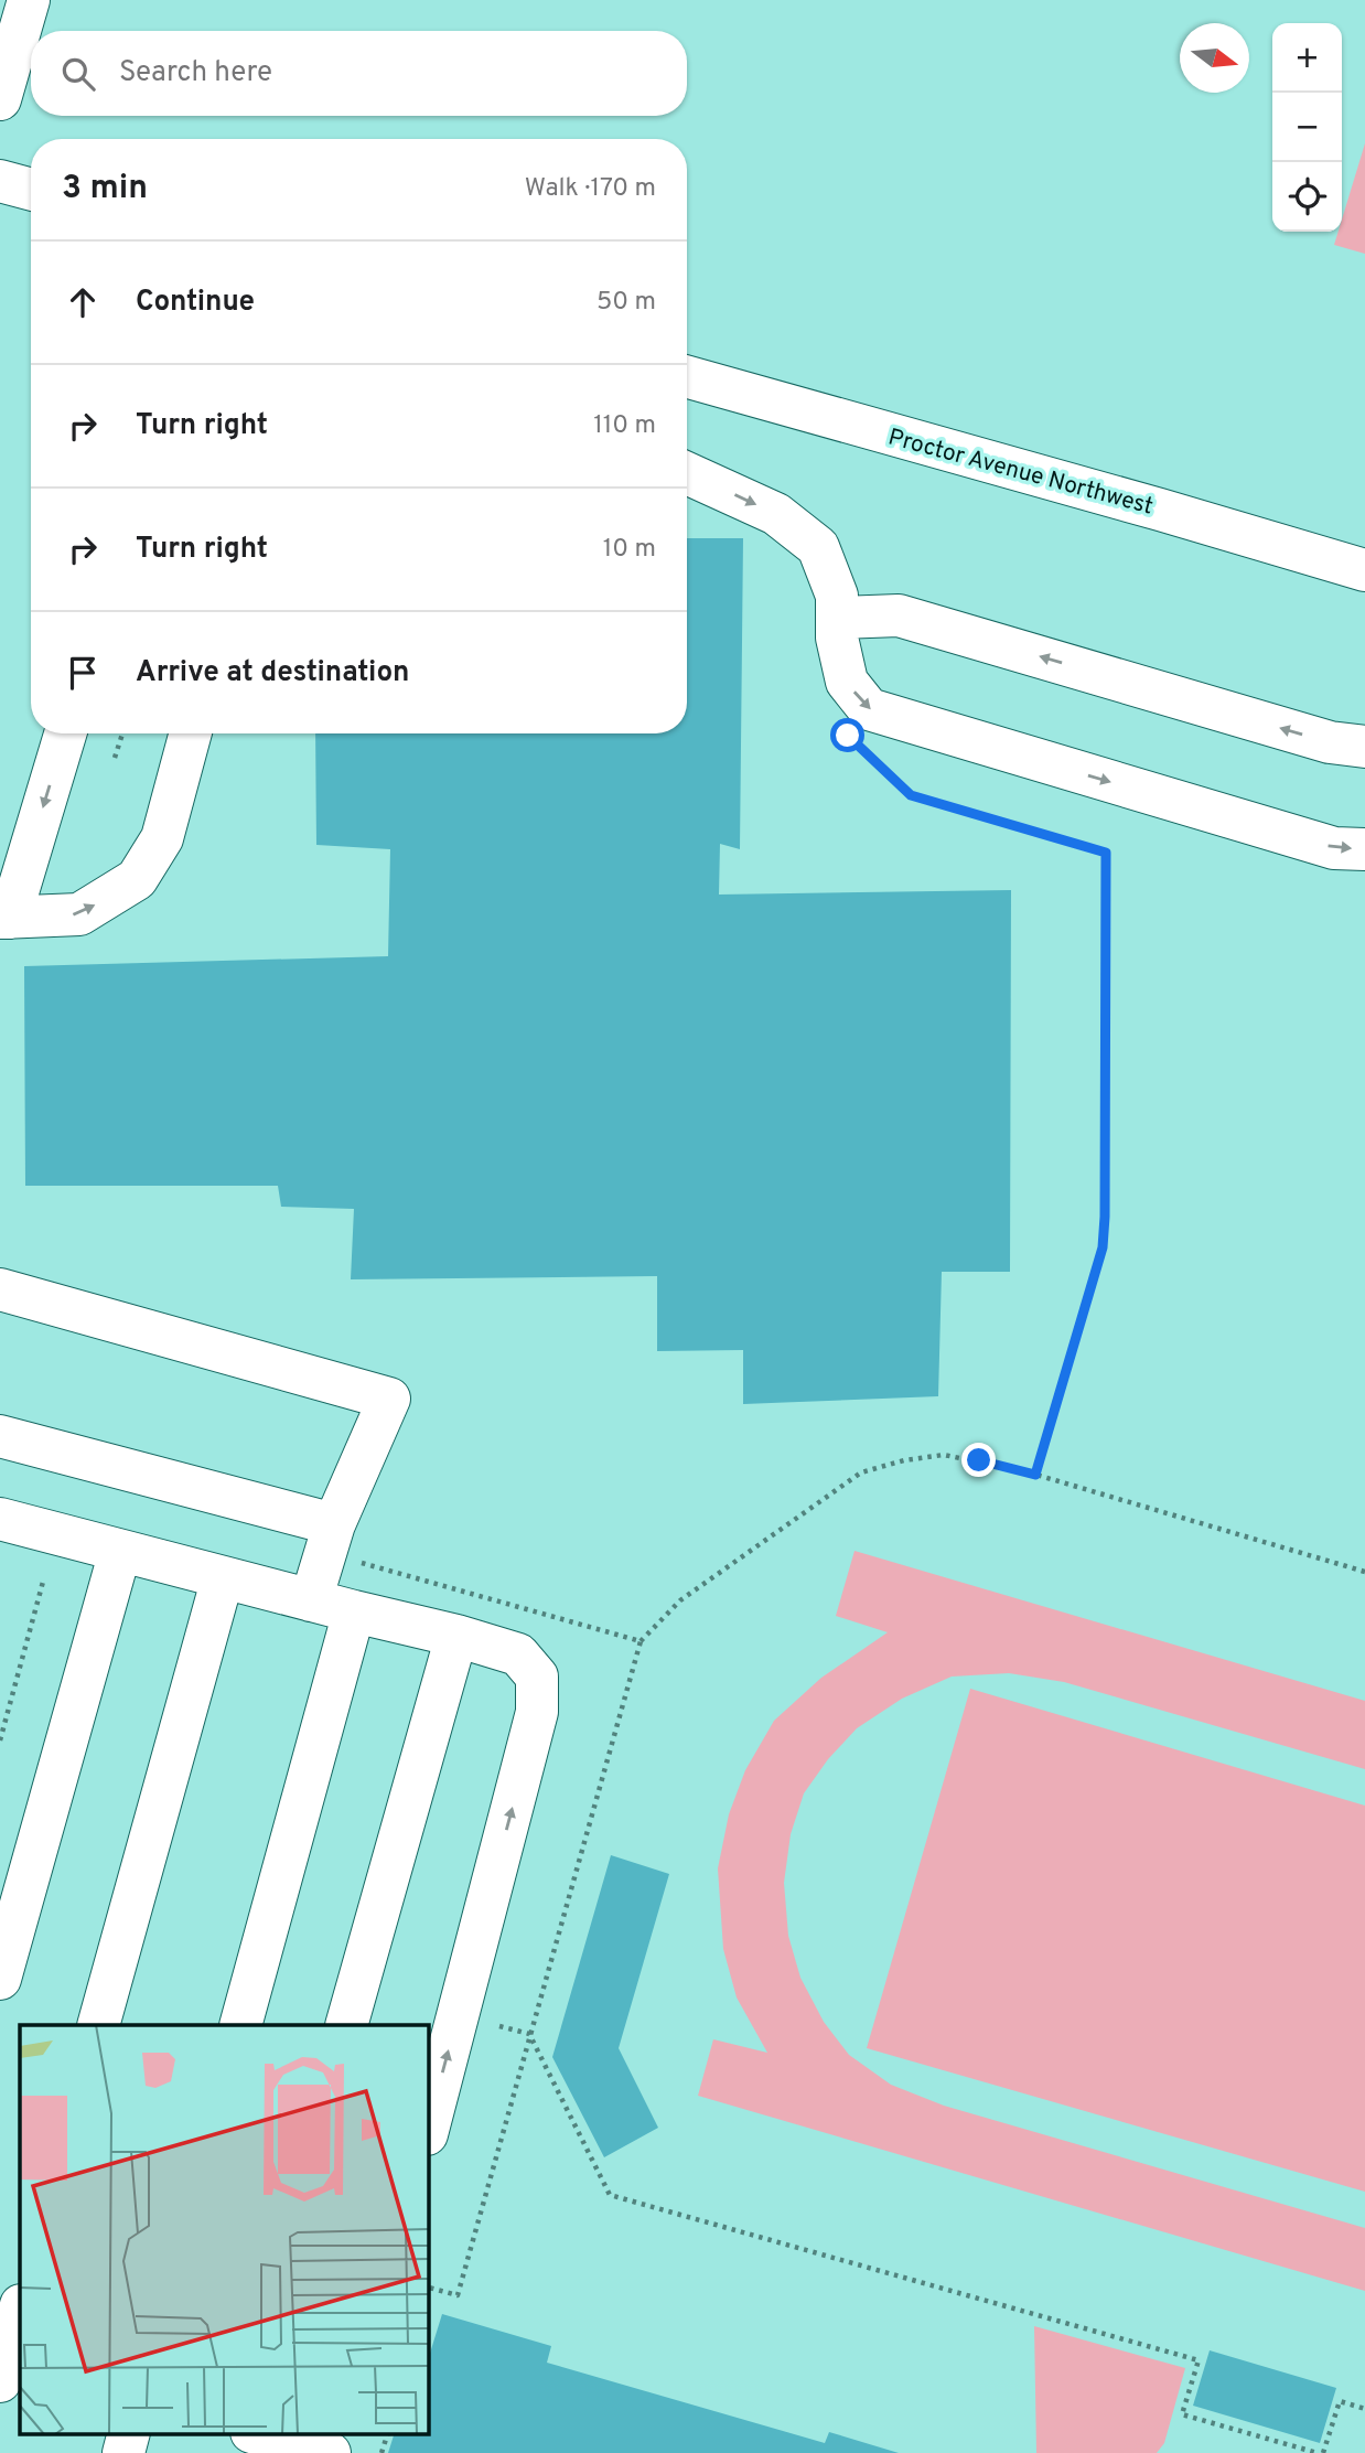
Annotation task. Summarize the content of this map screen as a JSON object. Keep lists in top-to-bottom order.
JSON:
{
  "streets": {
    "street": ["Proctor Avenue Northwest"]
  },
  "north": "right",
  "page": {
    "map_buttons": ["+", "−"],
    "search": "Search here",
    "heading": ["3 min", "Walk · 170 m"],
    "list": [
      ["Continue", "50 m"],
      ["Turn right", "110 m"],
      ["Turn right", "10 m"],
      "Arrive at destination"
    ]
  }
}
